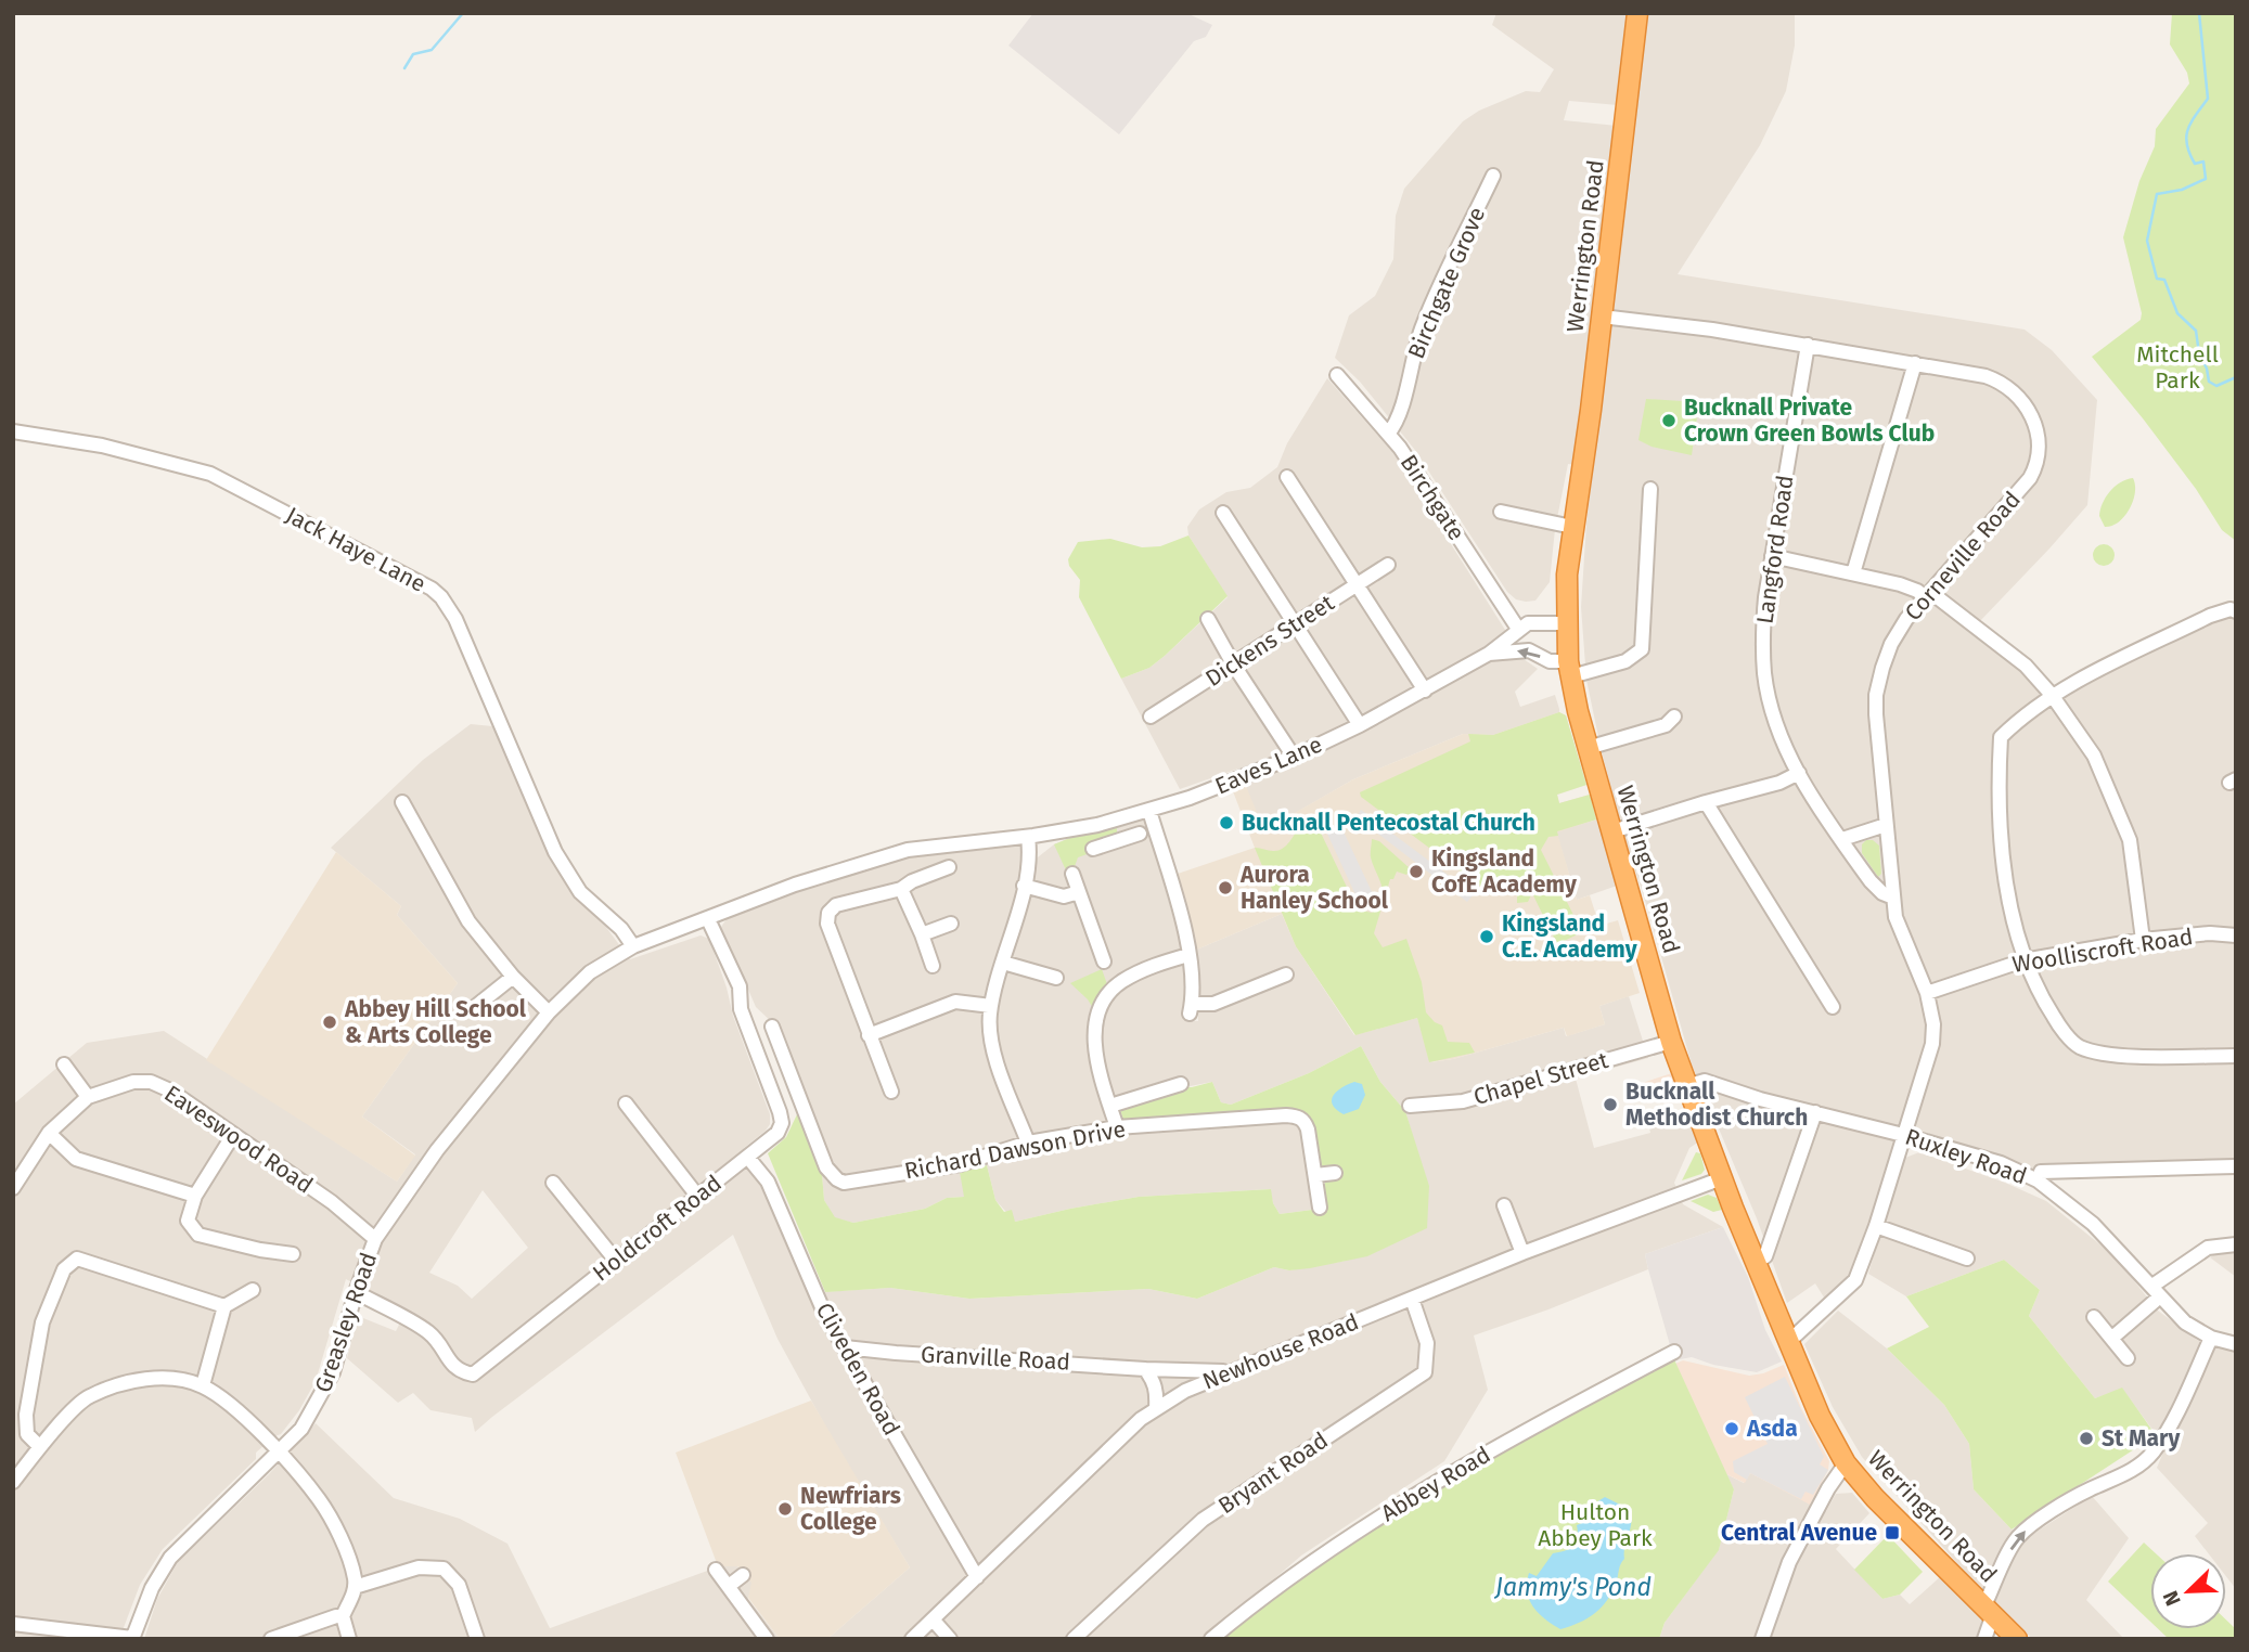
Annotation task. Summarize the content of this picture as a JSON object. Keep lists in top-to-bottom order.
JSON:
{
  "streets": {
    "highway": ["Werrington Road"],
    "street": [
      "Birchgate Grove",
      "Birchgate",
      "Jack Haye Lane",
      "Langford Road",
      "Corneville Road",
      "Dickens Street",
      "Eaves Lane",
      "Woolliscroft Road",
      "Chapel Street",
      "Eaveswood Road",
      "Richard Dawson Drive",
      "Ruxley Road",
      "Holdcroft Road",
      "Greasley Road",
      "Newhouse Road",
      "Granville Road",
      "Cliveden Road",
      "Bryant Road",
      "Abbey Road"
    ]
  },
  "crossings": [
    ["Werrington Road", "Corneville Road"],
    ["Werrington Road", "Eaves Lane"],
    ["Werrington Road", "Chapel Street"],
    ["Werrington Road", "Ruxley Road"],
    ["Werrington Road", "Newhouse Road"],
    ["Birchgate Grove", "Birchgate"],
    ["Birchgate", "Eaves Lane"],
    ["Jack Haye Lane", "Greasley Road"],
    ["Langford Road", "Corneville Road"],
    ["Corneville Road", "Woolliscroft Road"],
    ["Corneville Road", "Ruxley Road"],
    ["Eaves Lane", "Holdcroft Road"],
    ["Eaves Lane", "Greasley Road"],
    ["Eaveswood Road", "Greasley Road"],
    ["Holdcroft Road", "Greasley Road"],
    ["Holdcroft Road", "Cliveden Road"],
    ["Newhouse Road", "Granville Road"],
    ["Newhouse Road", "Cliveden Road"],
    ["Newhouse Road", "Bryant Road"],
    ["Granville Road", "Cliveden Road"]
  ],
  "water": ["Jammy's Pond"],
  "parks": ["Mitchell Park", "Hulton Abbey Park"],
  "places": {
    "other": [
      "Bucknall Private Crown Green Bowls Club",
      "Bucknall Pentecostal Church",
      "Kingsland CofE Academy",
      "Aurora Hanley School",
      "Kingsland C.E. Academy",
      "Abbey Hill School & Arts College",
      "Bucknall Methodist Church",
      "Asda",
      "St Mary",
      "Newfriars College"
    ],
    "transit": ["Central Avenue"]
  },
  "north": "bottom left"
}
